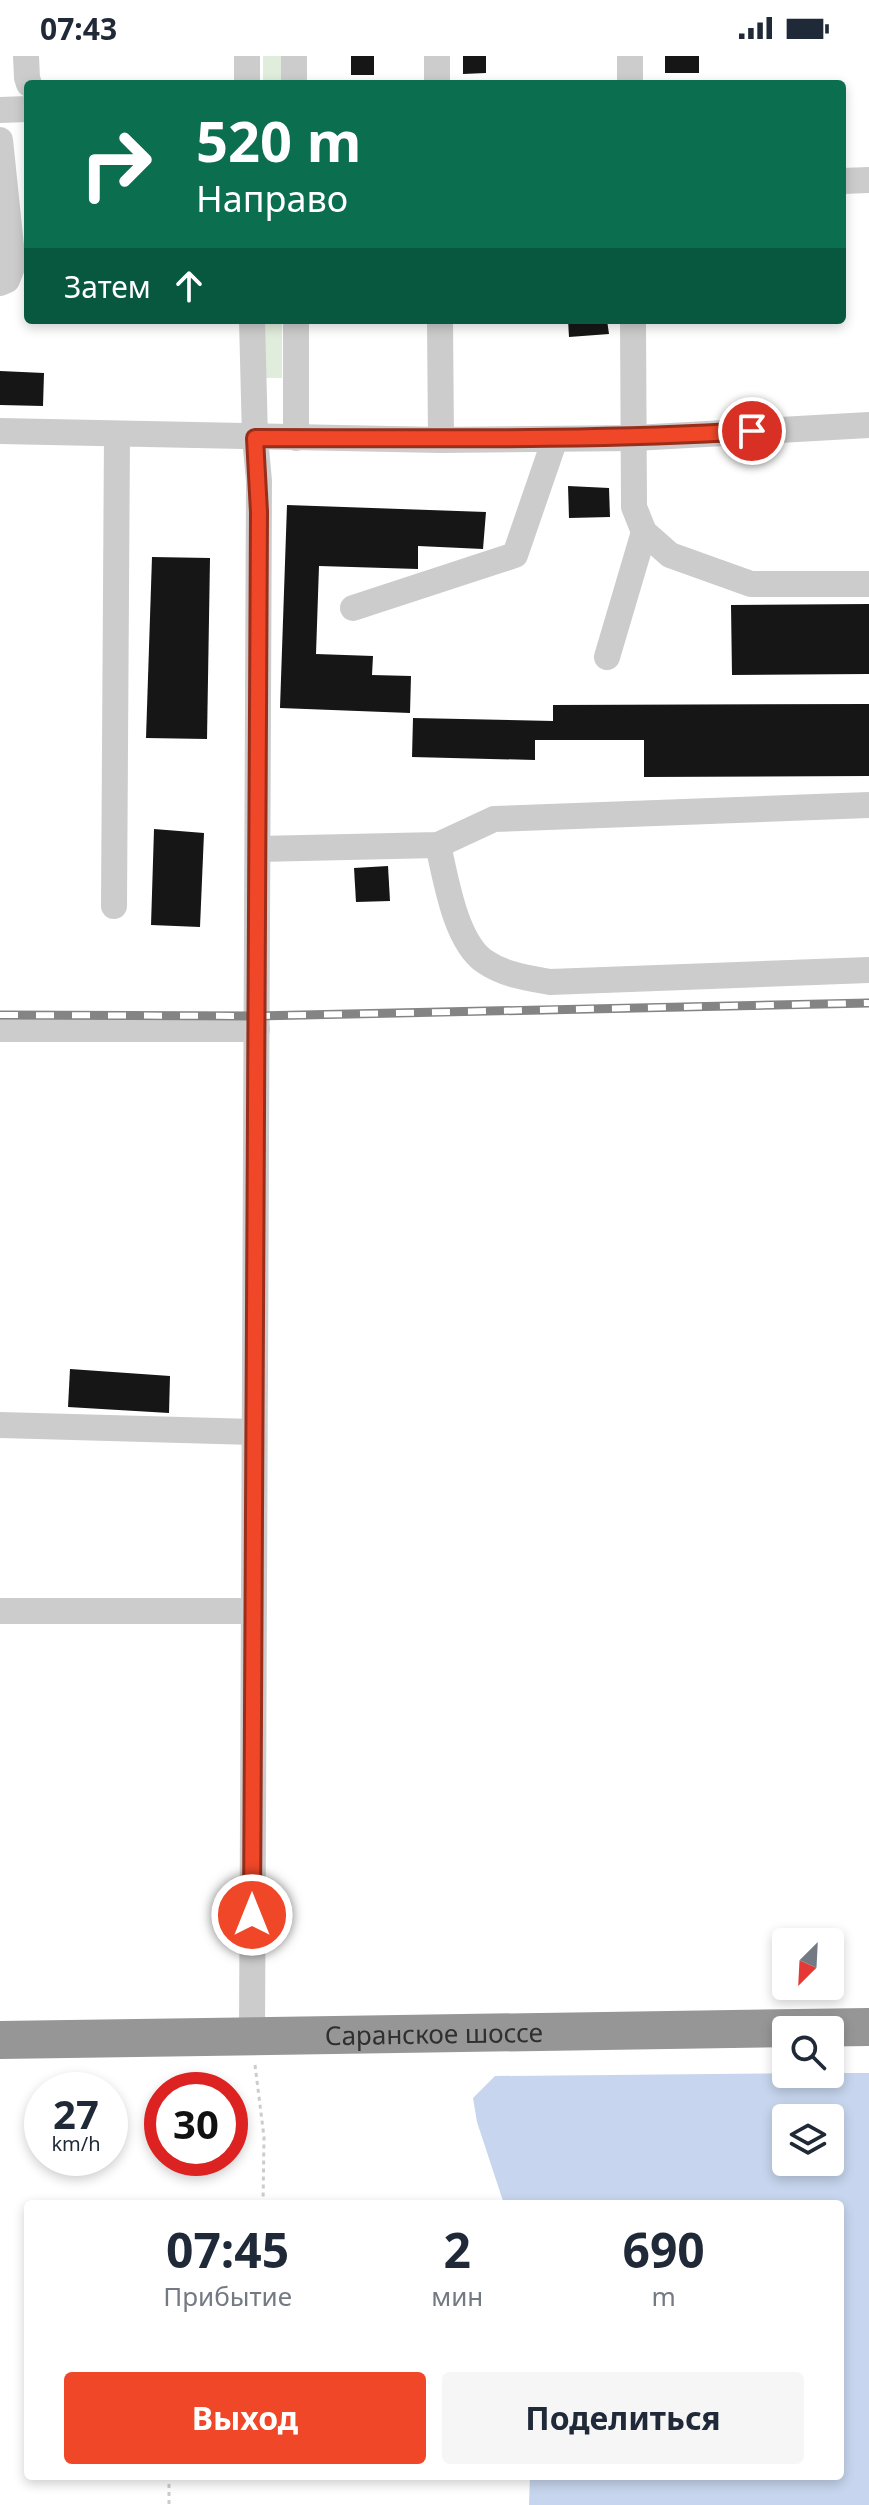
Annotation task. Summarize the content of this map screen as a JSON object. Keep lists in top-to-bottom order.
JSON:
{
  "streets": {
    "highway": ["Саранское шоссе"]
  },
  "north": "bottom left",
  "page": {
    "status": "07:43",
    "turn": ["520 m", "Направо"],
    "then": "Затем",
    "speed": "27 km/h",
    "limit": "30",
    "eta": [
      "07:45",
      "Прибытие",
      "2",
      "мин",
      "690",
      "m"
    ],
    "buttons": ["Выход", "Поделиться"]
  }
}
